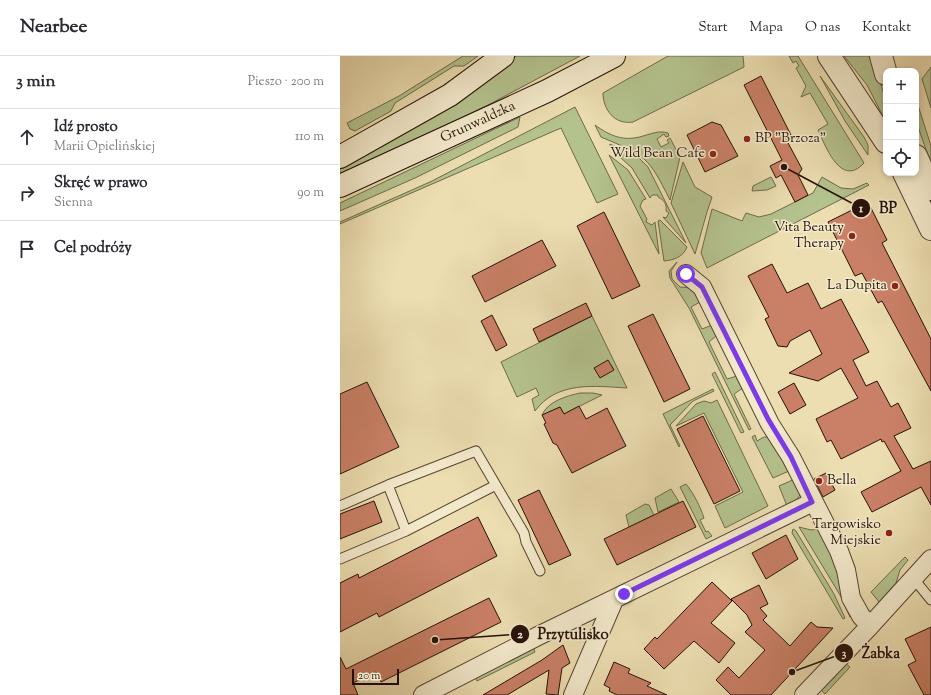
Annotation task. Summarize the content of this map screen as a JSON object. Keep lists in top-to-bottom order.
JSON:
{
  "streets": {
    "main road": ["Grunwaldzka"]
  },
  "places": [
    "BP \"Brzoza\"",
    "Wild Bean Cafe",
    "BP",
    "Vita Beauty Therapy",
    "La Dupita",
    "Bella",
    "Targowisko Miejskie",
    "Przytulisko",
    "Żabka"
  ],
  "scale_bar": "20 m",
  "page": {
    "header": "Nearbee",
    "nav": [
      "Start",
      "Mapa",
      "O nas",
      "Kontakt"
    ],
    "heading": ["3 min", "Pieszo · 200 m"],
    "map_buttons": ["+", "−"],
    "list": [
      ["Idź prosto", "Marii Opielińskiej", "110 m"],
      ["Skręć w prawo", "Sienna", "90 m"],
      "Cel podróży"
    ],
    "scale": "20 m"
  }
}
